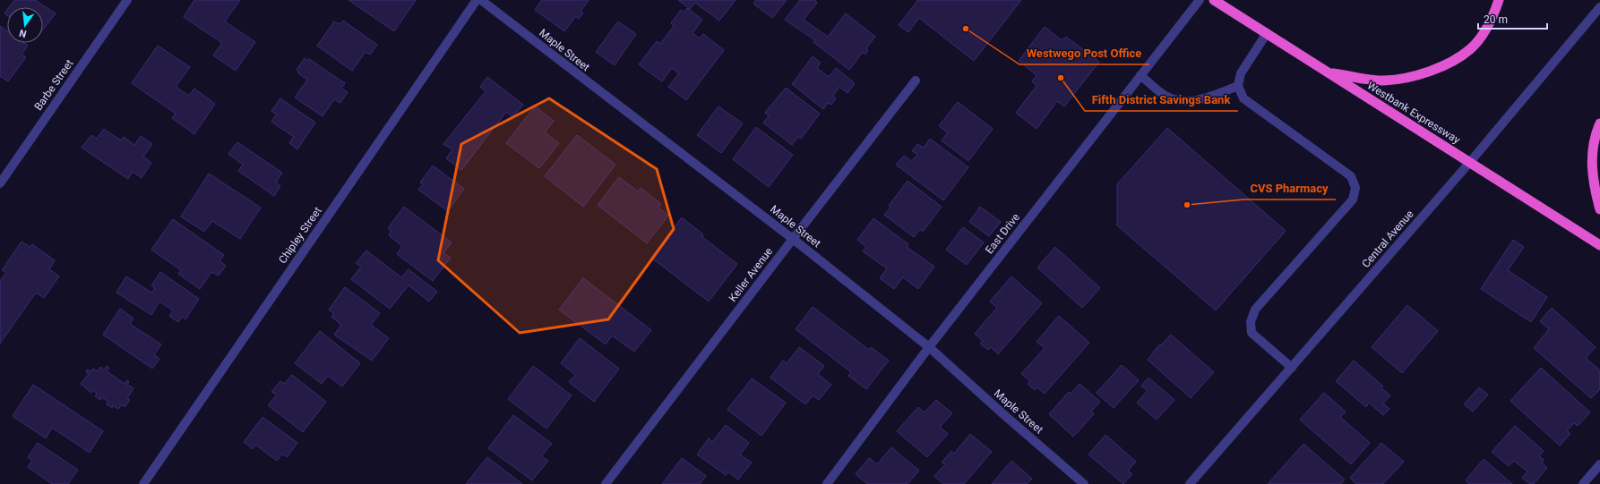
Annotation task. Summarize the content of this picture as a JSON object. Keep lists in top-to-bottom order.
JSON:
{
  "streets": {
    "highway": ["Westbank Expressway"],
    "street": [
      "Maple Street",
      "Barbe Street",
      "East Drive",
      "Chipley Street",
      "Central Avenue",
      "Keller Avenue"
    ]
  },
  "crossings": [
    ["Maple Street", "East Drive"],
    ["Maple Street", "Keller Avenue"],
    ["Westbank Expressway", "Central Avenue"]
  ],
  "places": ["Westwego Post Office", "Fifth District Savings Bank", "CVS Pharmacy"],
  "scale_bar": "20 m",
  "north": "bottom"
}
